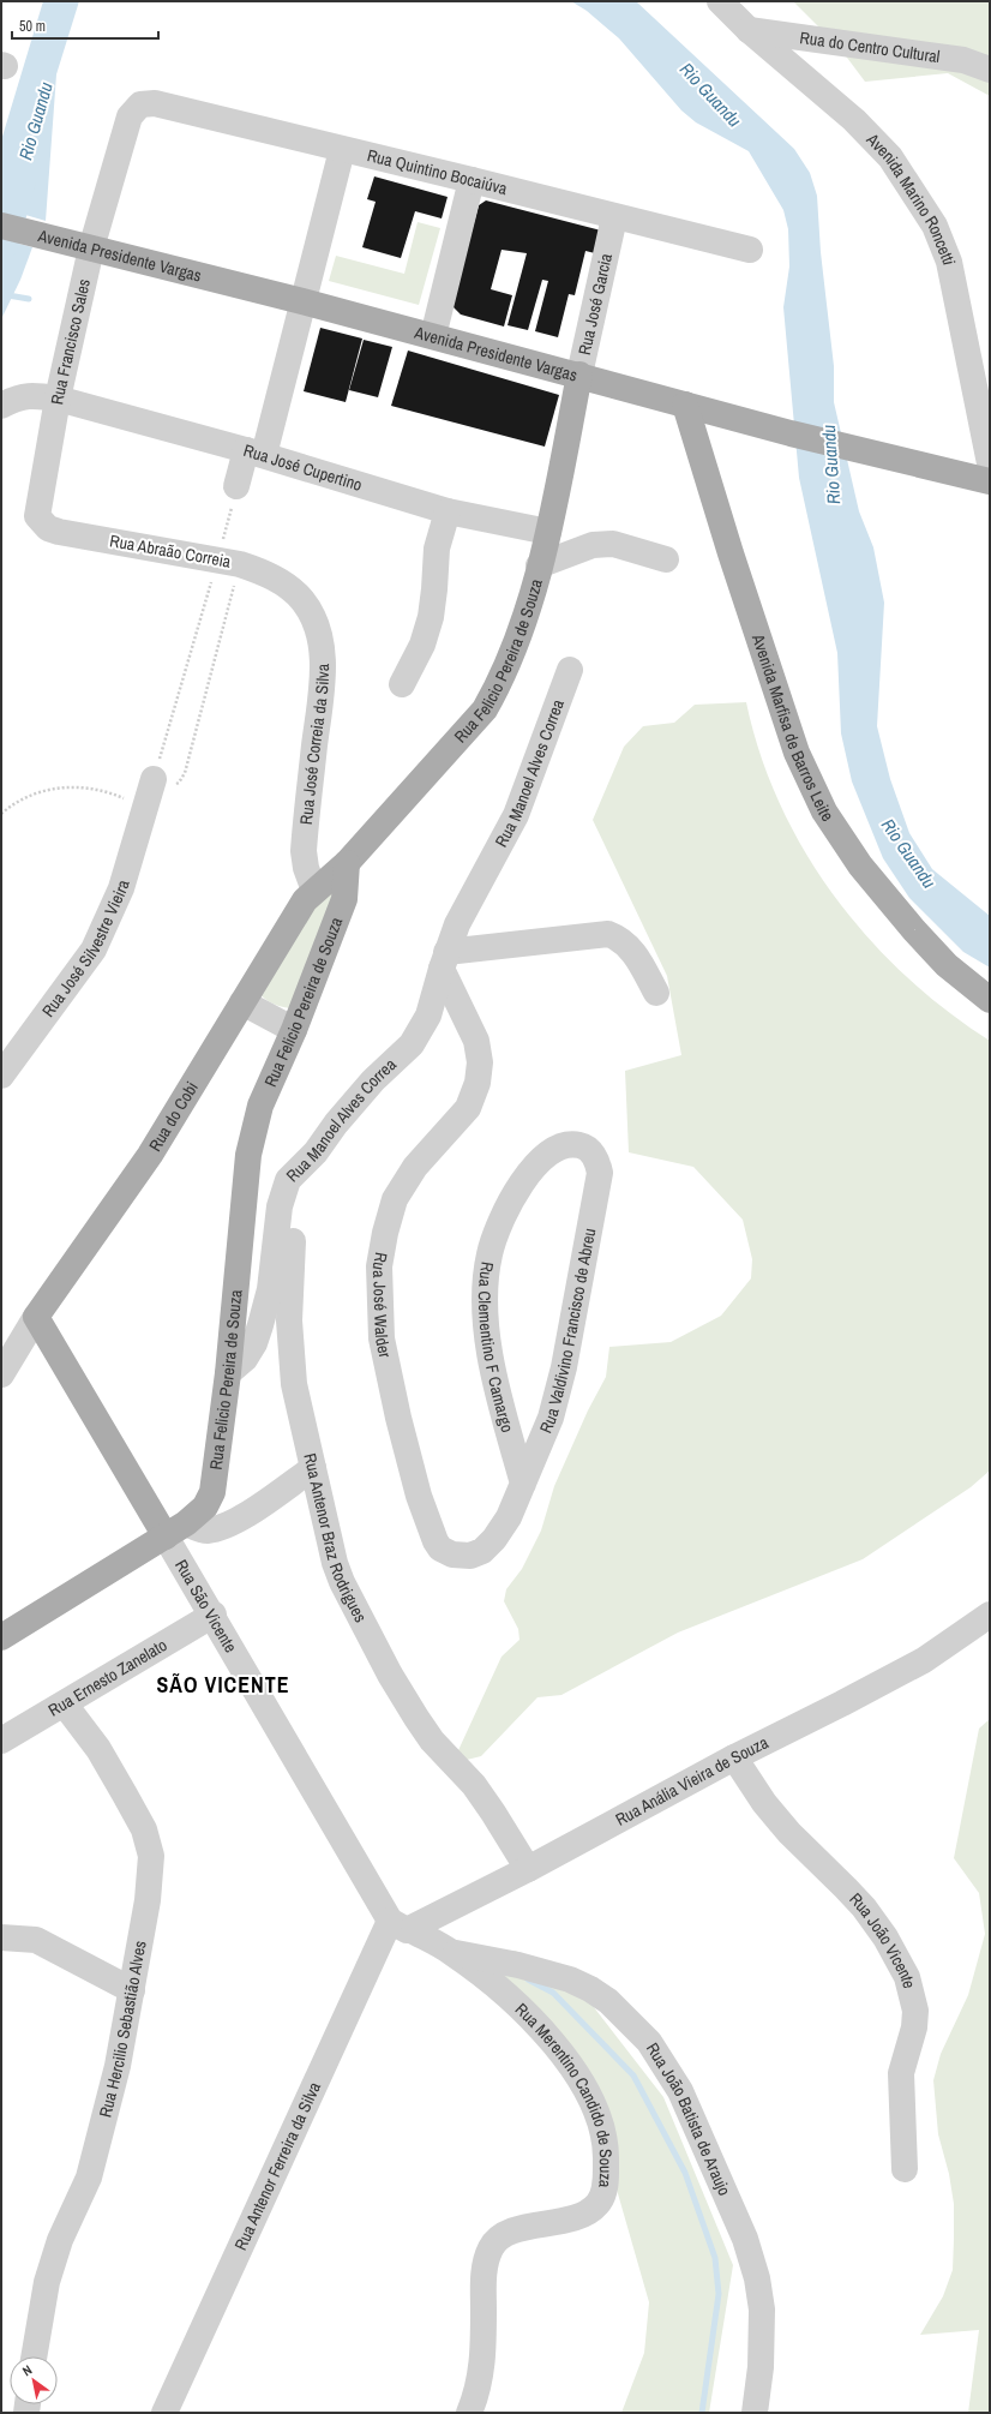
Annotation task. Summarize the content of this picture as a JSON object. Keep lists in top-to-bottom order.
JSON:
{
  "streets": {
    "main road": [
      "Avenida Presidente Vargas",
      "Rua José Garcia",
      "Rua Felicio Pereira de Souza",
      "Avenida Marfisa de Barros Leite",
      "Rua do Cobi",
      "Rua São Vicente"
    ],
    "street": [
      "Rua do Centro Cultural",
      "Rua Quintino Bocaiúva",
      "Avenida Marino Roncetti",
      "Rua Francisco Sales",
      "Rua José Cupertino",
      "Rua Abraão Correia",
      "Rua José Correia da Silva",
      "Rua Manoel Alves Correa",
      "Rua José Silvestre Vieira",
      "Rua José Walder",
      "Rua Valdivino Francisco de Abreu",
      "Rua Clementino F Camargo",
      "Rua Antenor Braz Rodrigues",
      "Rua Ernesto Zanelato",
      "Rua Anália Vieira de Souza",
      "Rua João Vicente",
      "Rua Hercilio Sebastião Alves",
      "Rua Merentino Candido de Souza",
      "Rua João Batista de Araujo",
      "Rua Antenor Ferreira da Silva"
    ]
  },
  "crossings": [
    ["Rua do Centro Cultural", "Avenida Marino Roncetti"],
    ["Rua Quintino Bocaiúva", "Rua José Garcia"],
    ["Rua Quintino Bocaiúva", "Rua Francisco Sales"],
    ["Avenida Presidente Vargas", "Rua José Garcia"],
    ["Avenida Presidente Vargas", "Rua Francisco Sales"],
    ["Avenida Presidente Vargas", "Avenida Marfisa de Barros Leite"],
    ["Rua José Garcia", "Rua José Cupertino"],
    ["Rua José Garcia", "Rua Felicio Pereira de Souza"],
    ["Rua Francisco Sales", "Rua José Cupertino"],
    ["Rua Francisco Sales", "Rua Abraão Correia"],
    ["Rua José Cupertino", "Rua Felicio Pereira de Souza"],
    ["Rua Abraão Correia", "Rua José Correia da Silva"],
    ["Rua Felicio Pereira de Souza", "Rua Manoel Alves Correa"],
    ["Rua Felicio Pereira de Souza", "Rua do Cobi"],
    ["Rua Felicio Pereira de Souza", "Rua São Vicente"],
    ["Rua José Correia da Silva", "Rua do Cobi"],
    ["Rua Manoel Alves Correa", "Rua José Walder"],
    ["Rua Manoel Alves Correa", "Rua Antenor Braz Rodrigues"],
    ["Rua do Cobi", "Rua São Vicente"],
    ["Rua José Walder", "Rua Valdivino Francisco de Abreu"],
    ["Rua José Walder", "Rua Clementino F Camargo"],
    ["Rua Valdivino Francisco de Abreu", "Rua Clementino F Camargo"],
    ["Rua Antenor Braz Rodrigues", "Rua Anália Vieira de Souza"],
    ["Rua São Vicente", "Rua Ernesto Zanelato"],
    ["Rua São Vicente", "Rua Anália Vieira de Souza"],
    ["Rua São Vicente", "Rua Merentino Candido de Souza"],
    ["Rua São Vicente", "Rua Antenor Ferreira da Silva"],
    ["Rua Ernesto Zanelato", "Rua Hercilio Sebastião Alves"],
    ["Rua Anália Vieira de Souza", "Rua João Vicente"],
    ["Rua Anália Vieira de Souza", "Rua Merentino Candido de Souza"],
    ["Rua Anália Vieira de Souza", "Rua Antenor Ferreira da Silva"],
    ["Rua Merentino Candido de Souza", "Rua João Batista de Araujo"],
    ["Rua Merentino Candido de Souza", "Rua Antenor Ferreira da Silva"]
  ],
  "districts": ["SÃO VICENTE"],
  "water": ["Rio Guandu"],
  "scale_bar": "50 m",
  "north": "top left"
}
